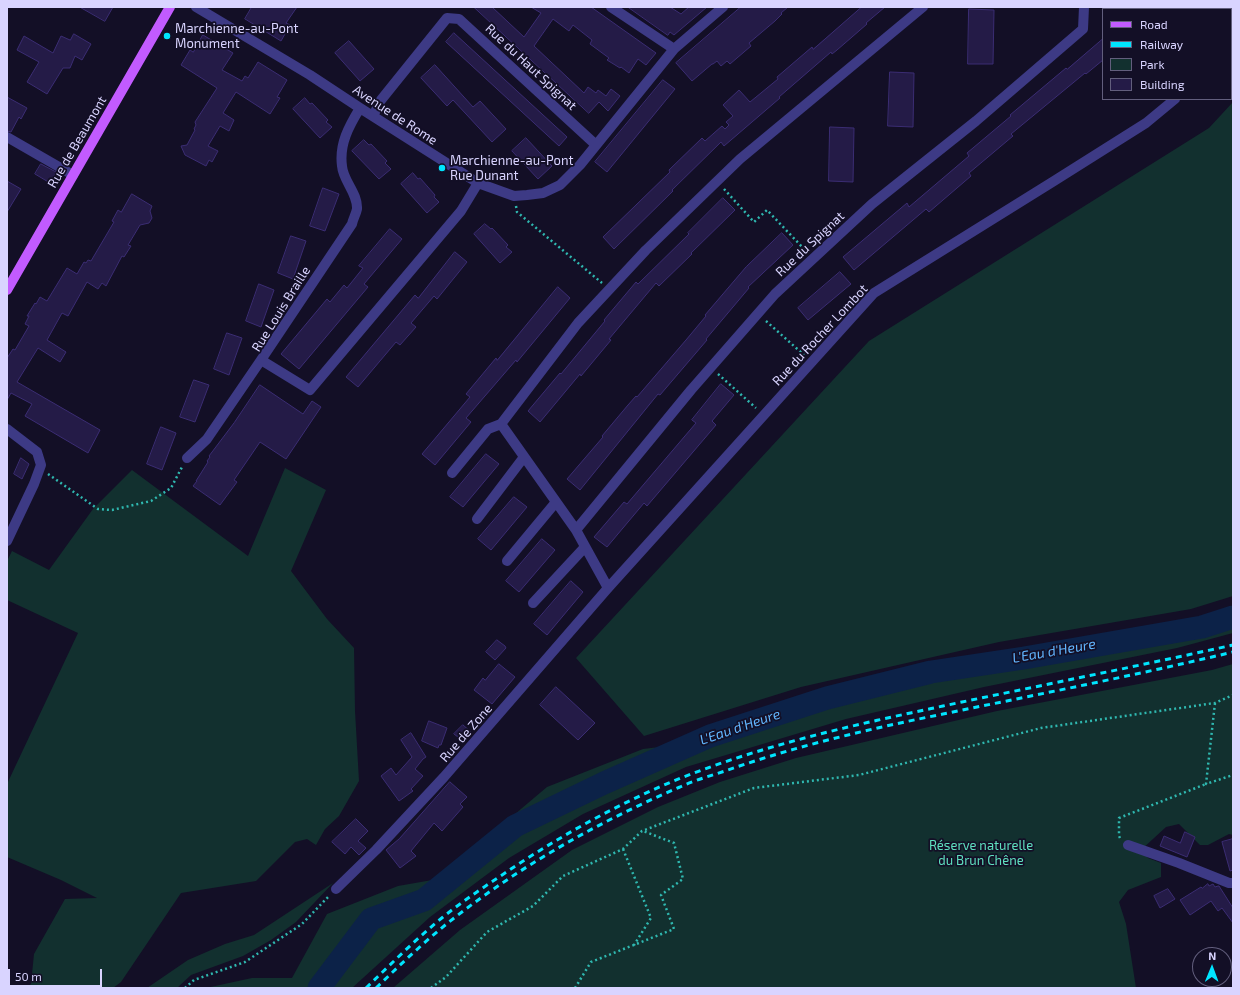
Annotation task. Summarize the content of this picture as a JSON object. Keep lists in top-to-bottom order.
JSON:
{
  "streets": {
    "main road": ["Rue de Beaumont"],
    "street": [
      "Rue du Haut Spignat",
      "Avenue de Rome",
      "Rue du Spignat",
      "Rue Louis Braille",
      "Rue du Rocher Lombot",
      "Rue de Zone"
    ]
  },
  "crossings": [
    ["Rue du Haut Spignat", "Avenue de Rome"],
    ["Avenue de Rome", "Rue Louis Braille"],
    ["Rue du Rocher Lombot", "Rue de Zone"]
  ],
  "water": ["L'Eau d'Heure"],
  "parks": ["Réserve naturelle du Brun Chêne"],
  "places": ["Marchienne-au-Pont Monument", "Marchienne-au-Pont Rue Dunant"],
  "legend": [
    "Road",
    "Railway",
    "Park",
    "Building"
  ],
  "scale_bar": "50 m",
  "north": "top"
}
